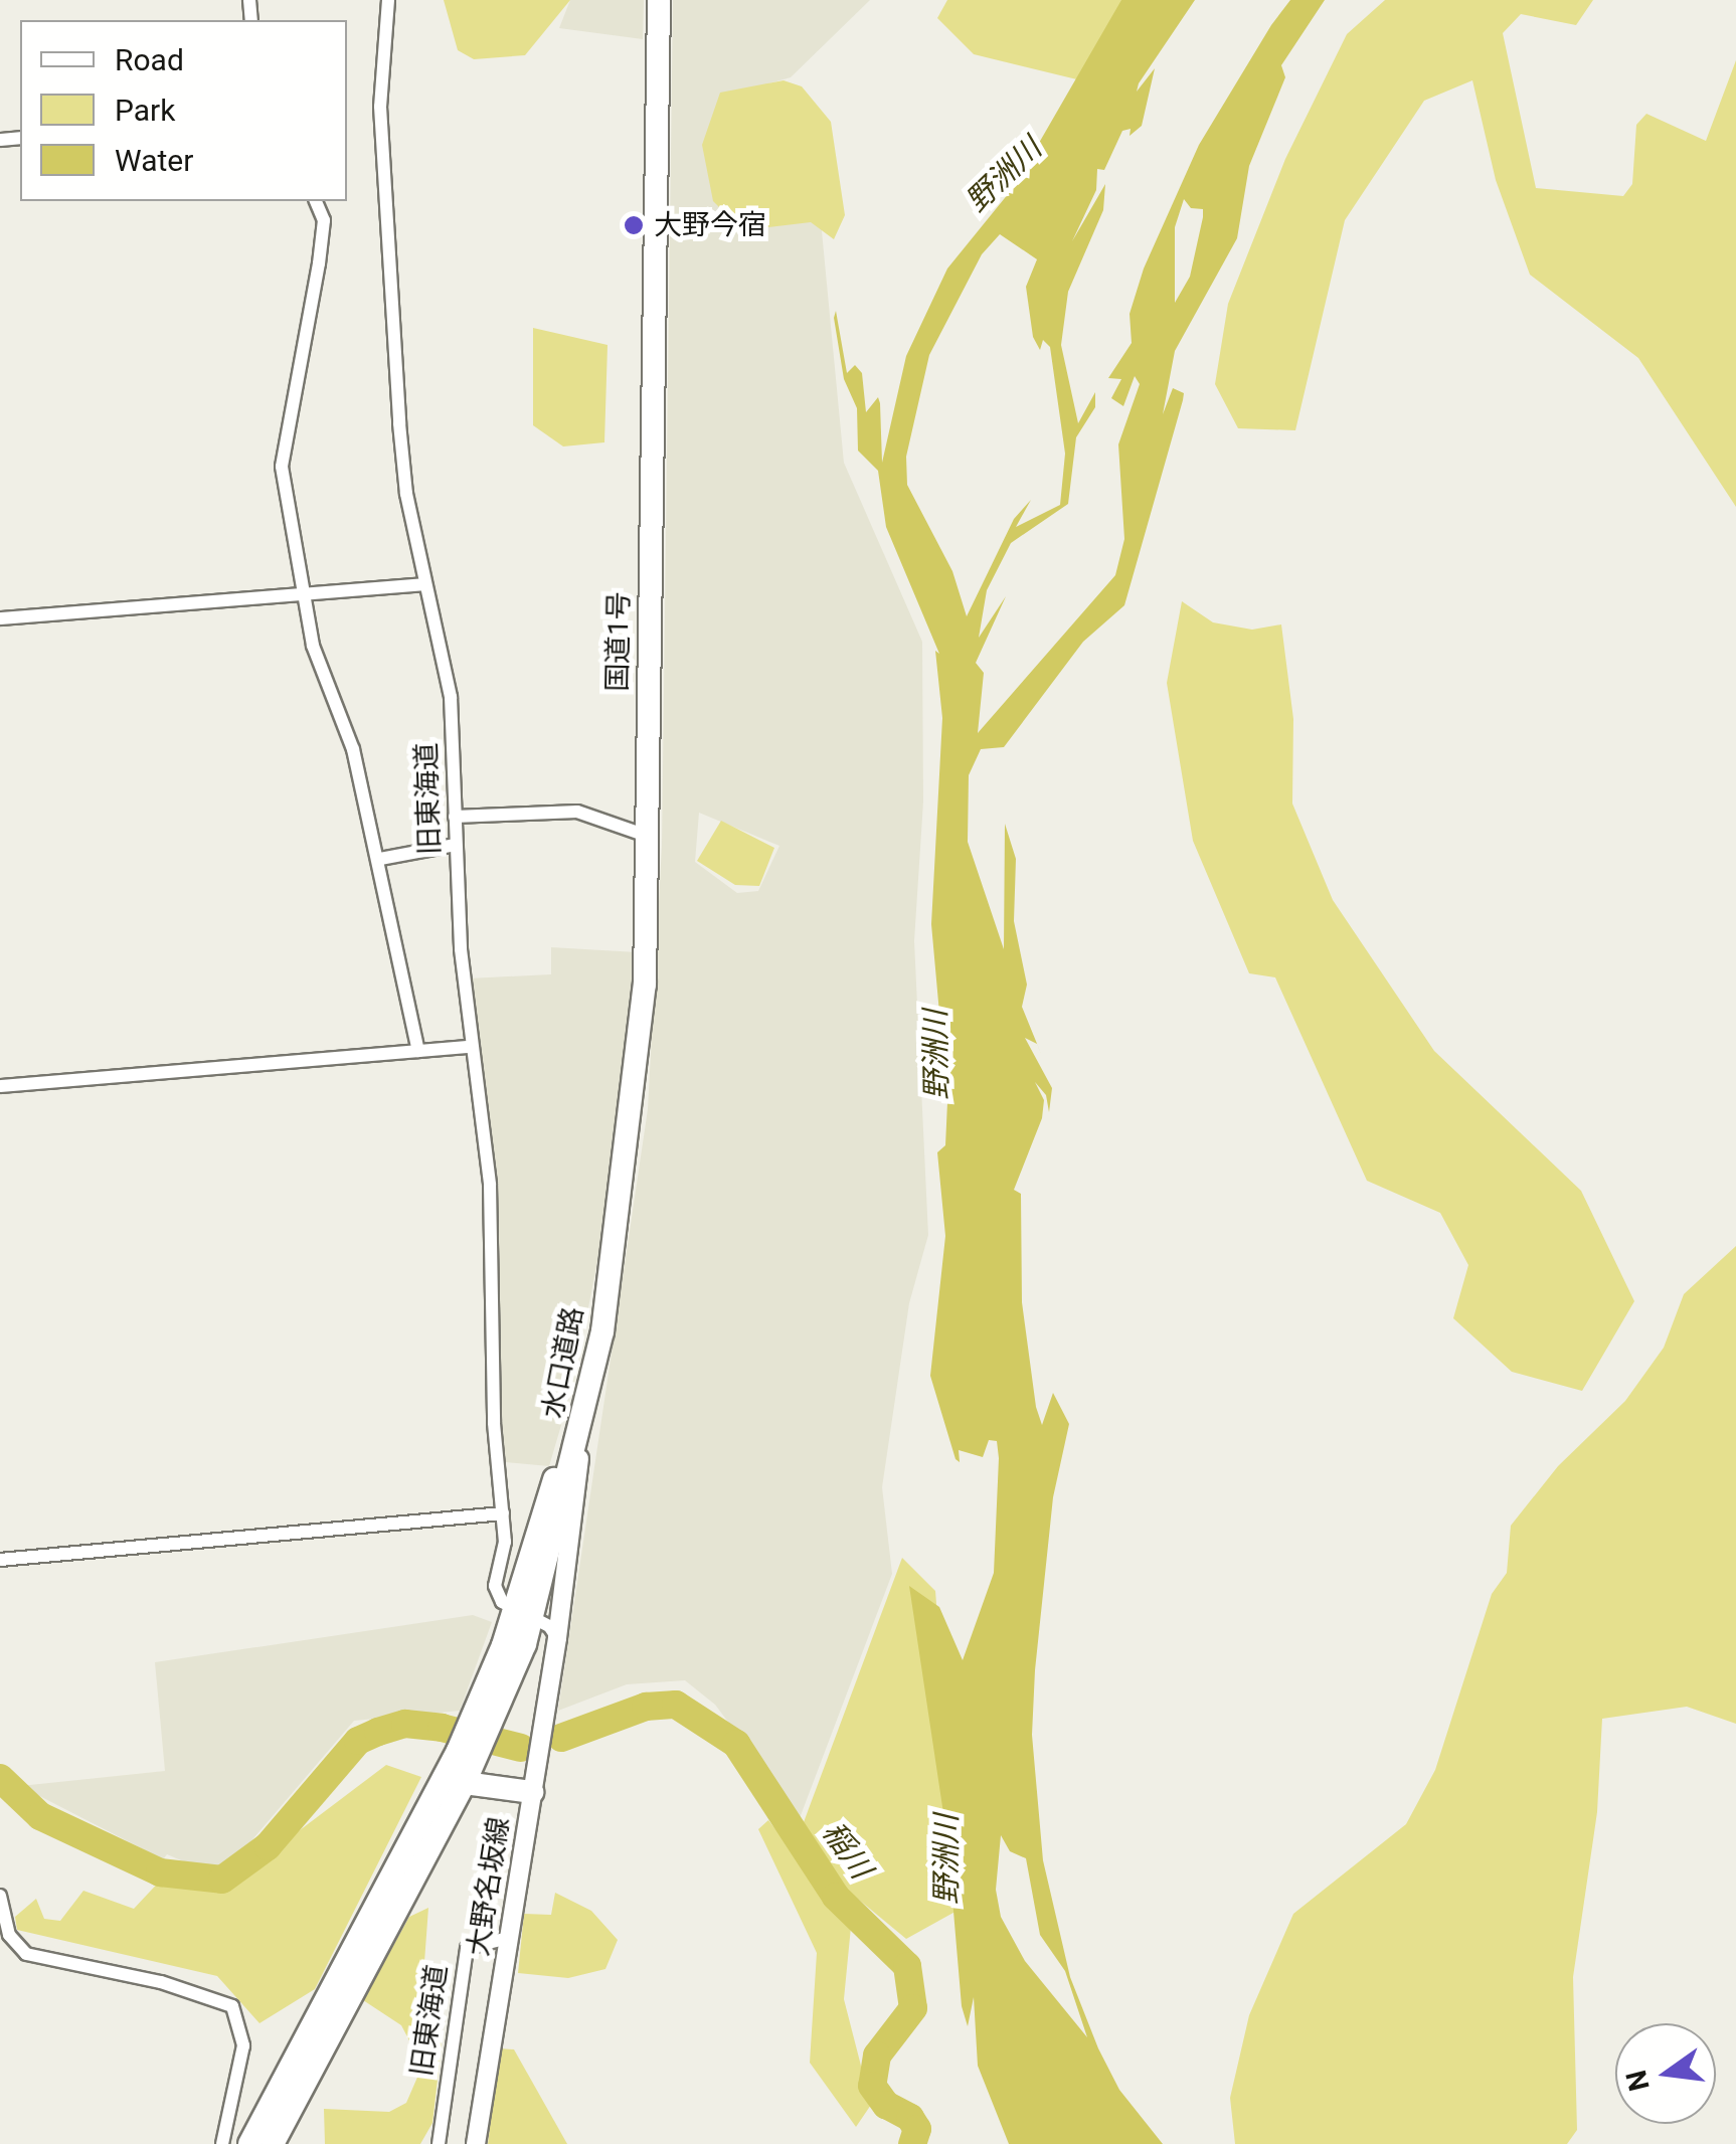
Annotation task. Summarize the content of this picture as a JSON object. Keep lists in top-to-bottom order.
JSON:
{
  "streets": {
    "highway": ["国道1号", "水口道路"],
    "main road": ["大野名坂線"],
    "street": ["旧東海道"]
  },
  "crossings": [
    ["国道1号", "水口道路"],
    ["旧東海道", "水口道路"],
    ["旧東海道", "大野名坂線"],
    ["水口道路", "大野名坂線"]
  ],
  "water": ["野洲川", "稲川"],
  "places": ["大野今宿"],
  "legend": ["Road", "Park", "Water"],
  "north": "left"
}
